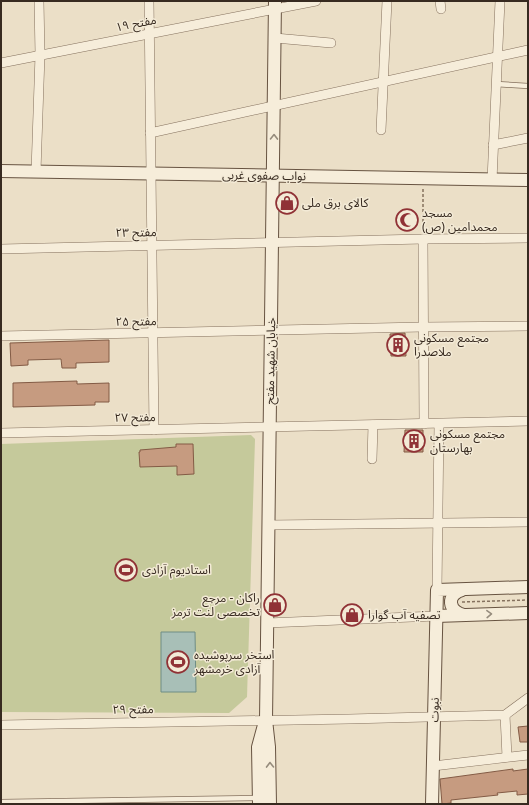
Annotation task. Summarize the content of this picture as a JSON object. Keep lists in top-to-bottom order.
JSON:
{
  "streets": {
    "street": [
      "مفتح ۱۹",
      "نواب صفوی غربی",
      "مفتح ۲۳",
      "مفتح ۲۵",
      "خیابان شهید مفتح",
      "مفتح ۲۷",
      "مفتح ۲۹",
      "نبوت"
    ]
  },
  "crossings": [
    ["مفتح ۱۹", "خیابان شهید مفتح"],
    ["نواب صفوی غربی", "خیابان شهید مفتح"],
    ["مفتح ۲۳", "خیابان شهید مفتح"],
    ["مفتح ۲۵", "خیابان شهید مفتح"],
    ["خیابان شهید مفتح", "مفتح ۲۷"],
    ["خیابان شهید مفتح", "مفتح ۲۹"],
    ["مفتح ۲۹", "نبوت"]
  ],
  "places": {
    "shop": ["کالای برق ملی", "راکان - مرجع تخصصی لنت ترمز", "تصفیه آب گوارا"],
    "mosque": ["مسجد محمدامین (ص)"],
    "building": ["مجتمع مسکونی ملاصدرا", "مجتمع مسکونی بهارستان"],
    "sports": ["استادیوم آزادی", "استخر سرپوشیده آزادی خرمشهر"]
  }
}
